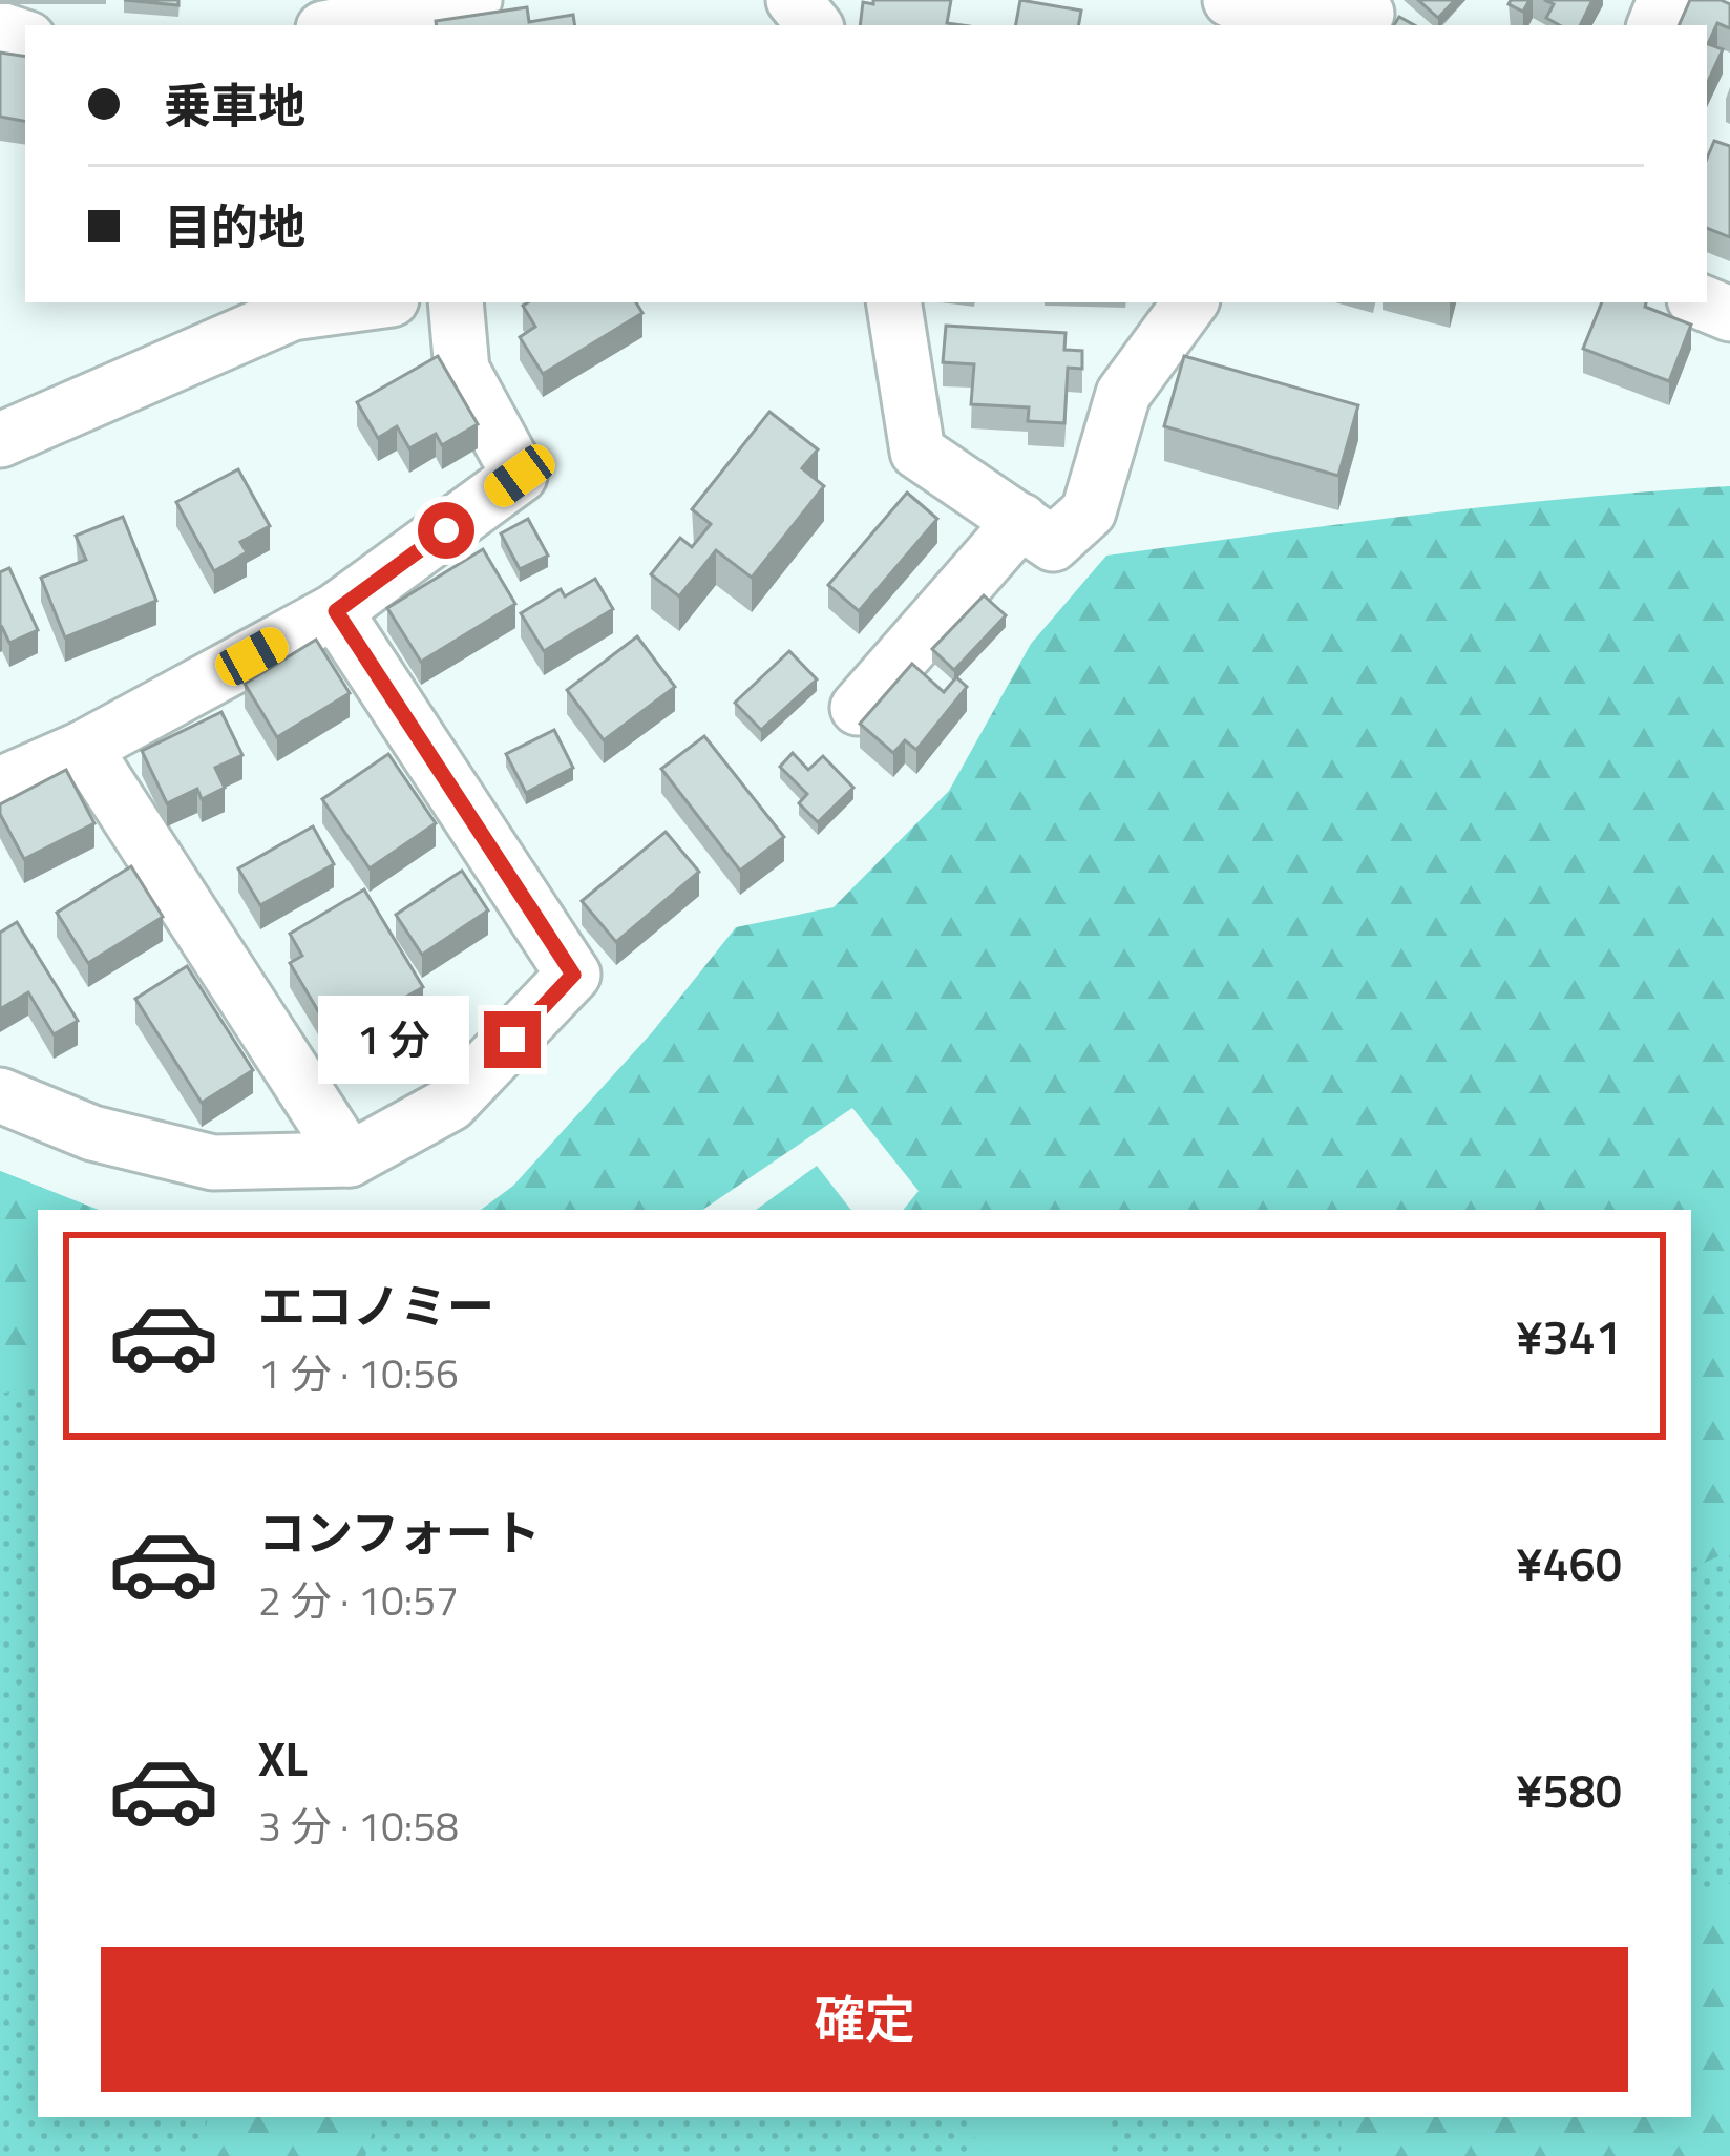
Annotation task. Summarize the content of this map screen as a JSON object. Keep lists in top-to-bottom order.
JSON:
{
  "page": {
    "banner": ["乗車地", "目的地"],
    "bubble": "1 分",
    "list": [
      {
        "name": "エコノミー",
        "note": "1 分 · 10:56",
        "value": "¥341"
      },
      {
        "name": "コンフォート",
        "note": "2 分 · 10:57",
        "value": "¥460"
      },
      {
        "name": "XL",
        "note": "3 分 · 10:58",
        "value": "¥580"
      }
    ],
    "buttons": "確定"
  }
}
